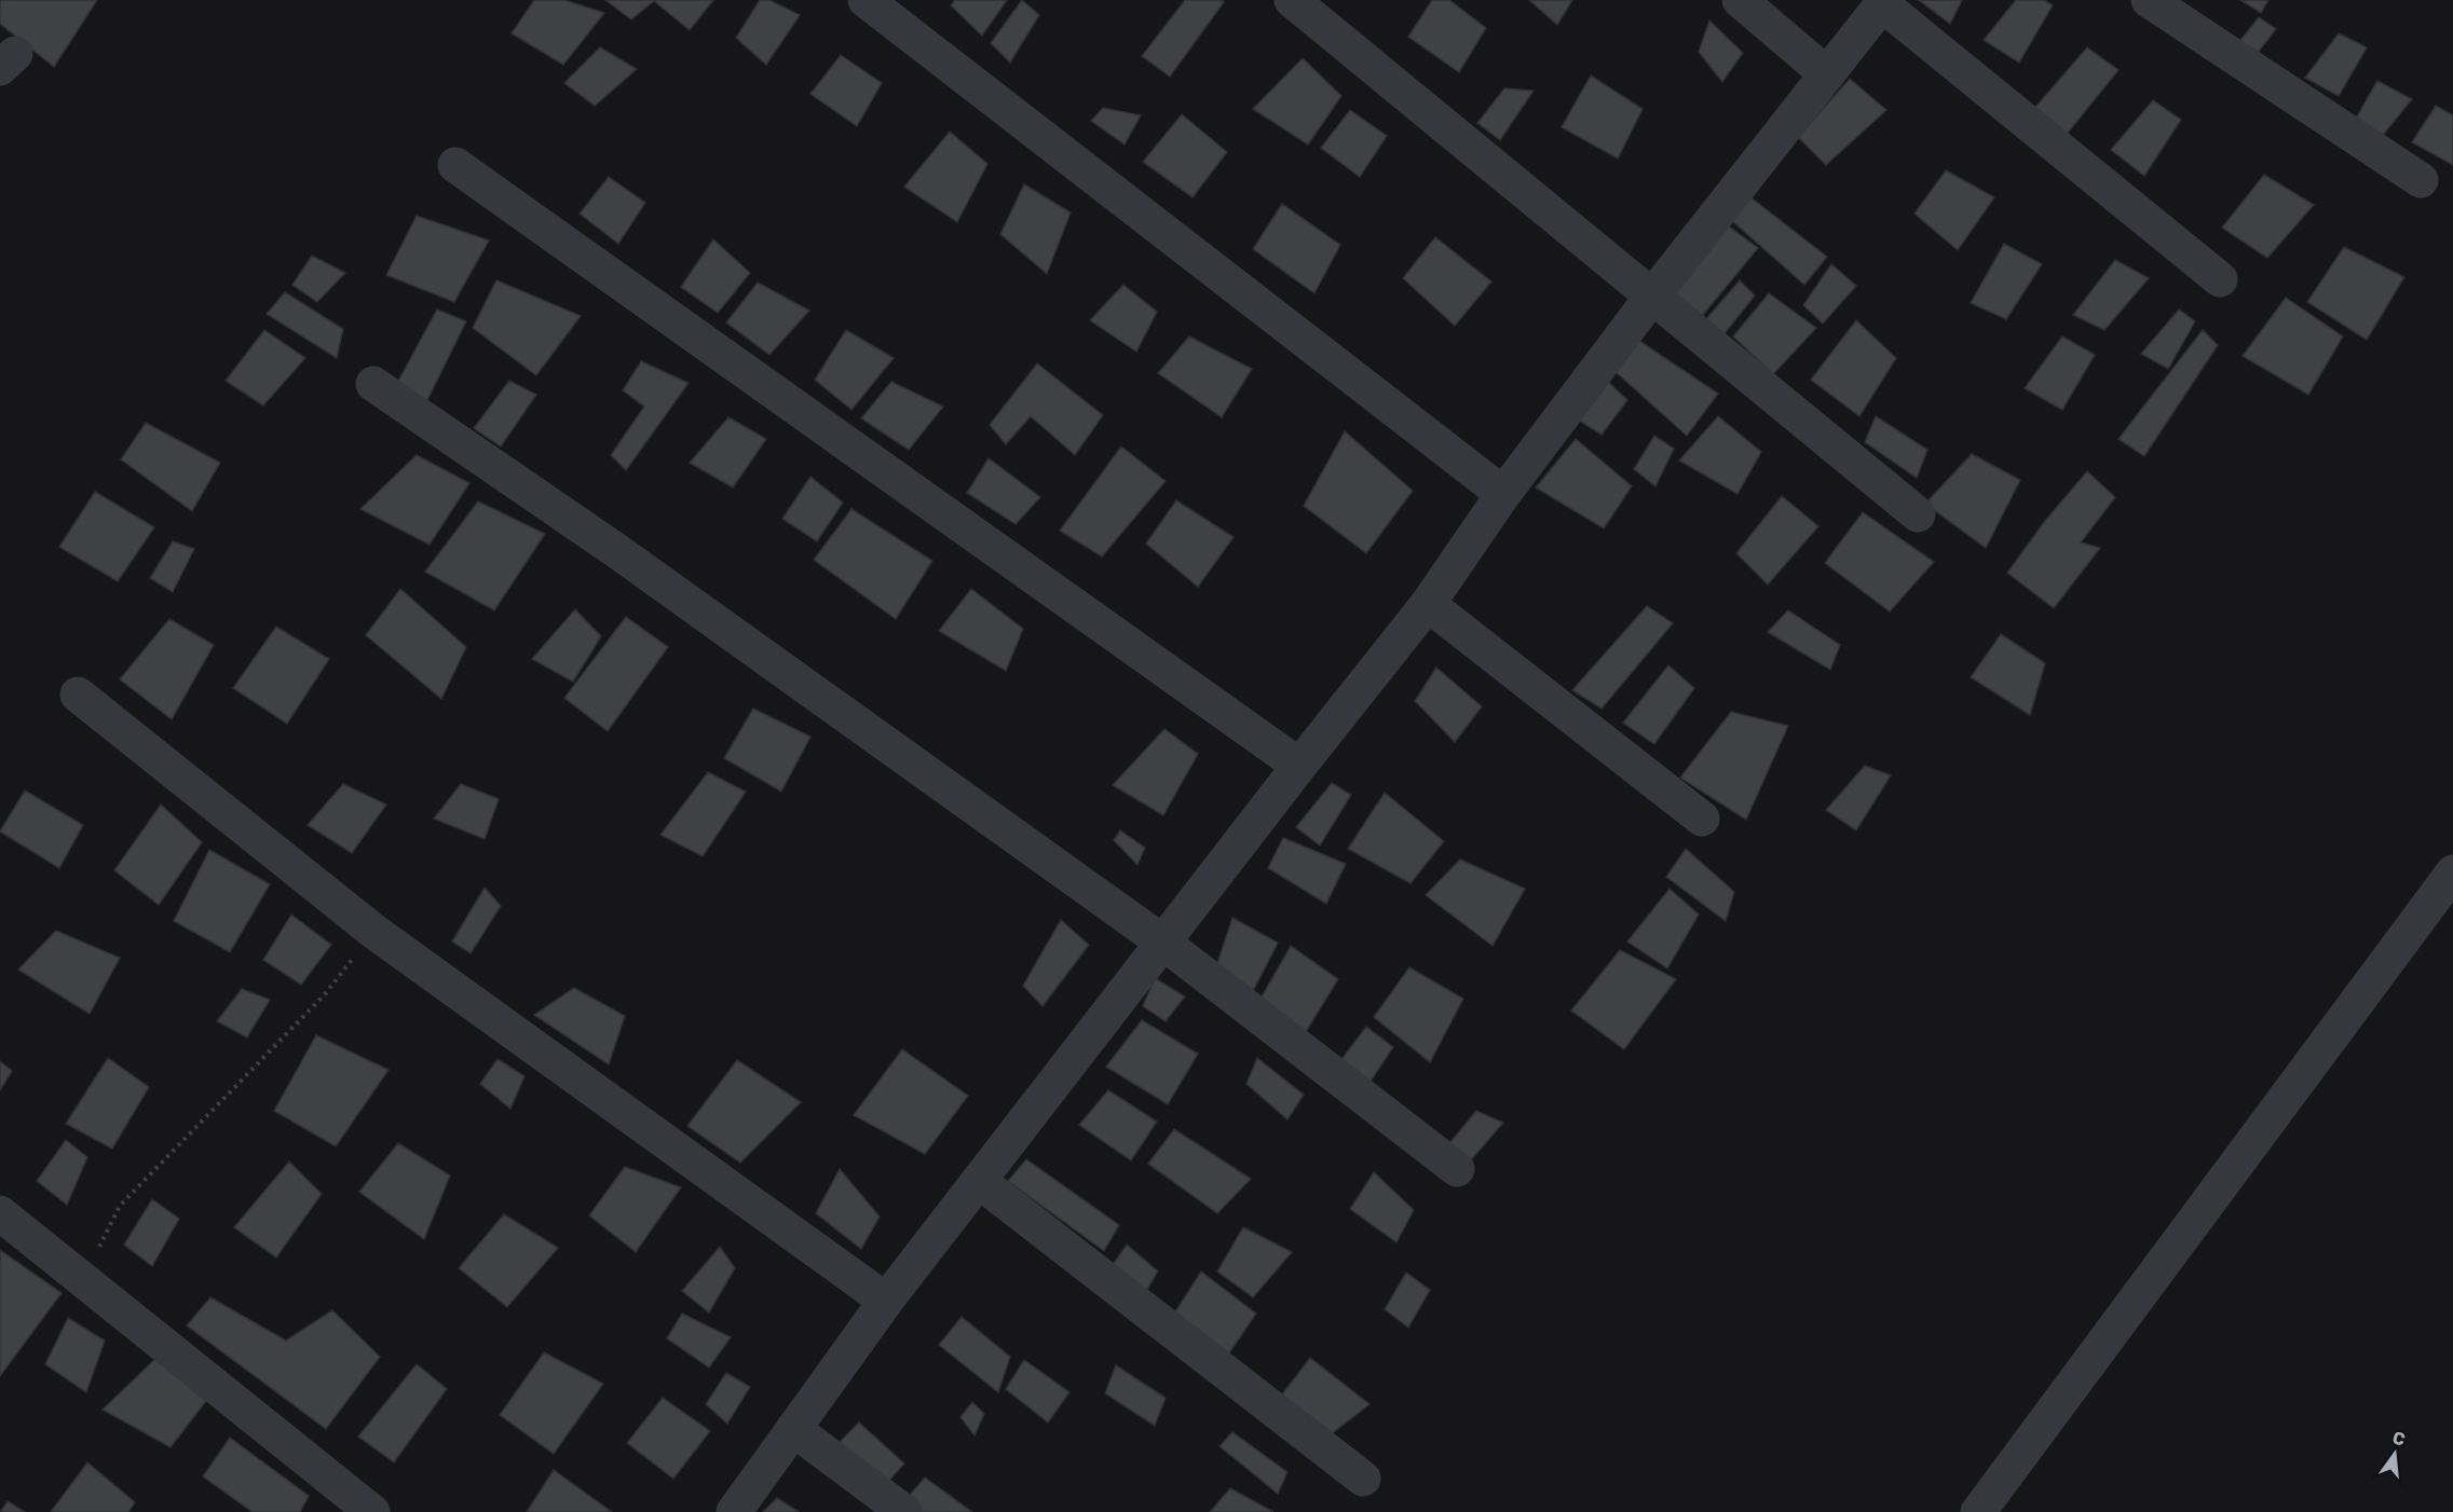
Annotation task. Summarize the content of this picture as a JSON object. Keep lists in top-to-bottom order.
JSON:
{
  "north": "top"
}
